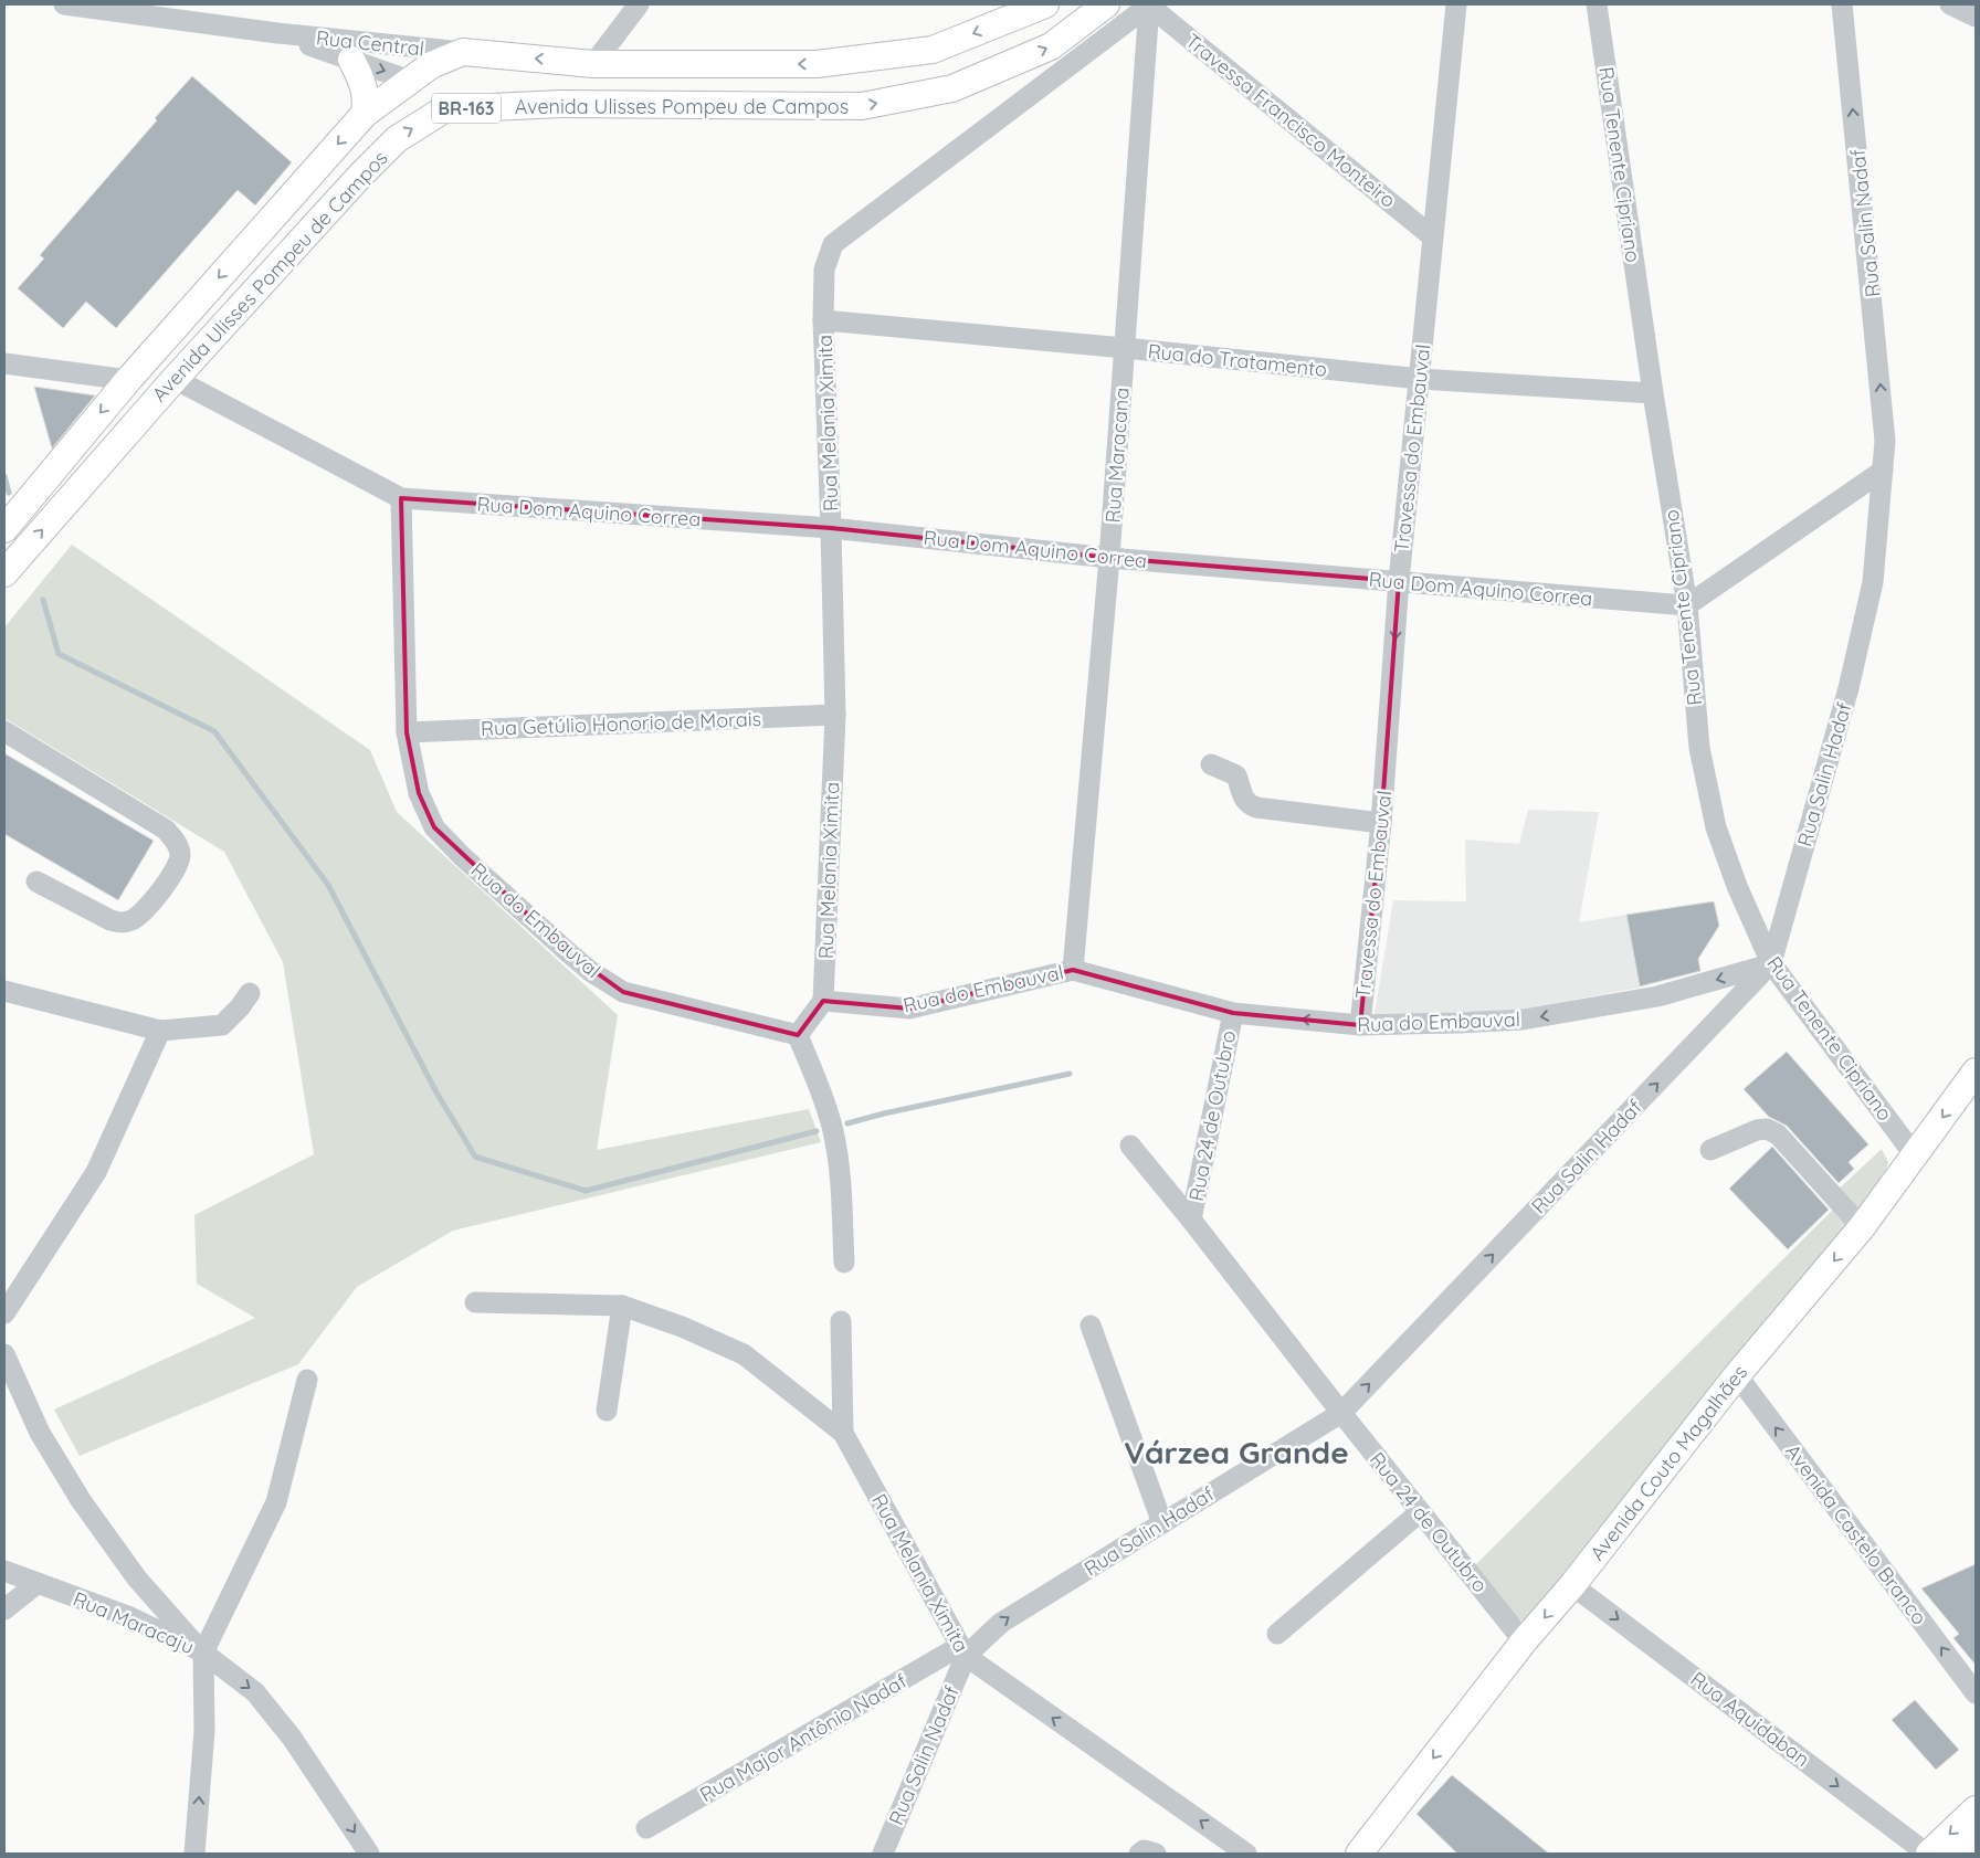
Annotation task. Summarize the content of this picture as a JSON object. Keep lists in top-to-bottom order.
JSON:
{
  "streets": {
    "main road": ["Avenida Ulisses Pompeu de Campos", "BR-163", "Avenida Couto Magalhães"],
    "street": [
      "Rua Central",
      "Travessa Francisco Monteiro",
      "Rua Tenente Cipriano",
      "Rua Salin Nadaf",
      "Rua do Tratamento",
      "Rua Melania Ximita",
      "Travessa do Embauval",
      "Rua Maracana",
      "Rua Dom Aquino Correa",
      "Rua Getúlio Honorio de Morais",
      "Rua Salin Hadaf",
      "Rua do Embauval",
      "Rua 24 de Outubro",
      "Avenida Castelo Branco",
      "Rua Maracaju",
      "Rua Aquidaban",
      "Rua Major Antônio Nadaf"
    ]
  },
  "crossings": [
    ["Rua Central", "Avenida Ulisses Pompeu de Campos"],
    ["Avenida Ulisses Pompeu de Campos", "Rua Dom Aquino Correa"],
    ["Travessa Francisco Monteiro", "Rua Melania Ximita"],
    ["Travessa Francisco Monteiro", "Travessa do Embauval"],
    ["Travessa Francisco Monteiro", "Rua Maracana"],
    ["Rua Tenente Cipriano", "Rua do Tratamento"],
    ["Rua Tenente Cipriano", "Rua Dom Aquino Correa"],
    ["Rua Tenente Cipriano", "Rua Salin Hadaf"],
    ["Rua Tenente Cipriano", "Rua do Embauval"],
    ["Rua Tenente Cipriano", "Avenida Couto Magalhães"],
    ["Rua Salin Nadaf", "Rua Melania Ximita"],
    ["Rua Salin Nadaf", "Rua Salin Hadaf"],
    ["Rua Salin Nadaf", "Rua Major Antônio Nadaf"],
    ["Rua do Tratamento", "Rua Melania Ximita"],
    ["Rua do Tratamento", "Travessa do Embauval"],
    ["Rua do Tratamento", "Rua Maracana"],
    ["Rua Melania Ximita", "Rua Maracana"],
    ["Rua Melania Ximita", "Rua Dom Aquino Correa"],
    ["Rua Melania Ximita", "Rua Getúlio Honorio de Morais"],
    ["Rua Melania Ximita", "Rua Salin Hadaf"],
    ["Rua Melania Ximita", "Rua do Embauval"],
    ["Rua Melania Ximita", "Rua Major Antônio Nadaf"],
    ["Travessa do Embauval", "Rua Dom Aquino Correa"],
    ["Travessa do Embauval", "Rua do Embauval"],
    ["Rua Maracana", "Rua Dom Aquino Correa"],
    ["Rua Maracana", "Rua do Embauval"],
    ["Rua Dom Aquino Correa", "Rua do Embauval"],
    ["Rua Getúlio Honorio de Morais", "Rua do Embauval"],
    ["Rua Salin Hadaf", "Rua do Embauval"],
    ["Rua Salin Hadaf", "Rua 24 de Outubro"],
    ["Rua Salin Hadaf", "Rua Major Antônio Nadaf"],
    ["Rua do Embauval", "Rua 24 de Outubro"],
    ["Rua 24 de Outubro", "Avenida Couto Magalhães"],
    ["Avenida Couto Magalhães", "Avenida Castelo Branco"],
    ["Avenida Couto Magalhães", "Rua Aquidaban"]
  ],
  "one_way": [
    "Rua Salin Nadaf",
    "Rua Salin Hadaf",
    "Avenida Couto Magalhães",
    "Avenida Castelo Branco",
    "Rua Maracaju",
    "Rua Aquidaban"
  ],
  "districts": ["Várzea Grande"]
}
